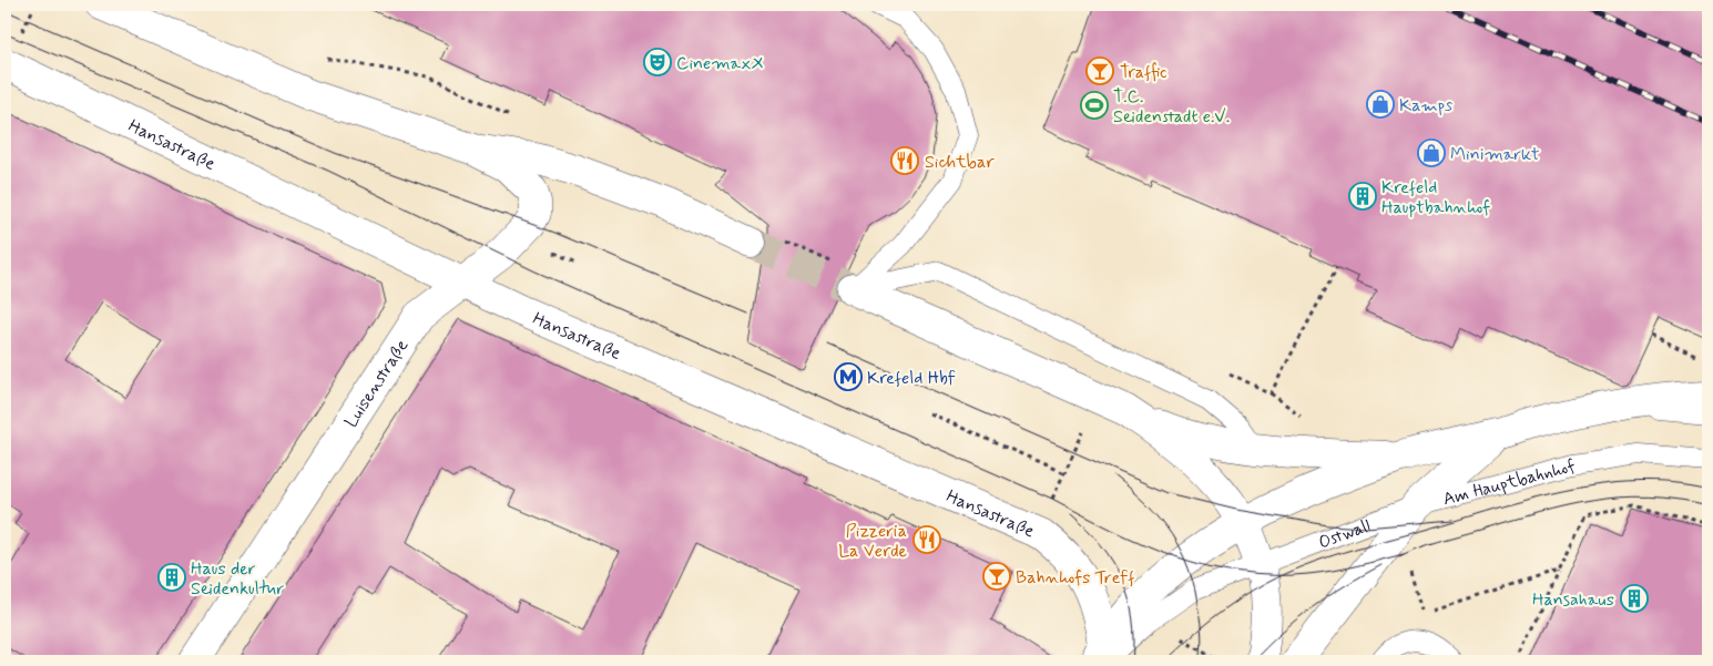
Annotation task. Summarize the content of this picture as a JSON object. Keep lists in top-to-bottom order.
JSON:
{
  "streets": {
    "street": [
      "Hansastraße",
      "Luisenstraße",
      "Am Hauptbahnhof",
      "Ostwall"
    ]
  },
  "crossings": [
    ["Hansastraße", "Luisenstraße"],
    ["Hansastraße", "Ostwall"],
    ["Am Hauptbahnhof", "Ostwall"]
  ],
  "places": {
    "theatre": ["CinemaxX"],
    "bar": ["Traffic", "Bahnhofs Treff"],
    "shop": ["Kamps", "Minimarkt"],
    "sports": ["T.C. Seidenstadt e.V."],
    "restaurant": ["Sichtbar", "Pizzeria La Verde"],
    "building": ["Krefeld Hauptbahnhof", "Haus der Seidenkultur", "Hansahaus"],
    "metro station": ["Krefeld Hbf"]
  }
}
